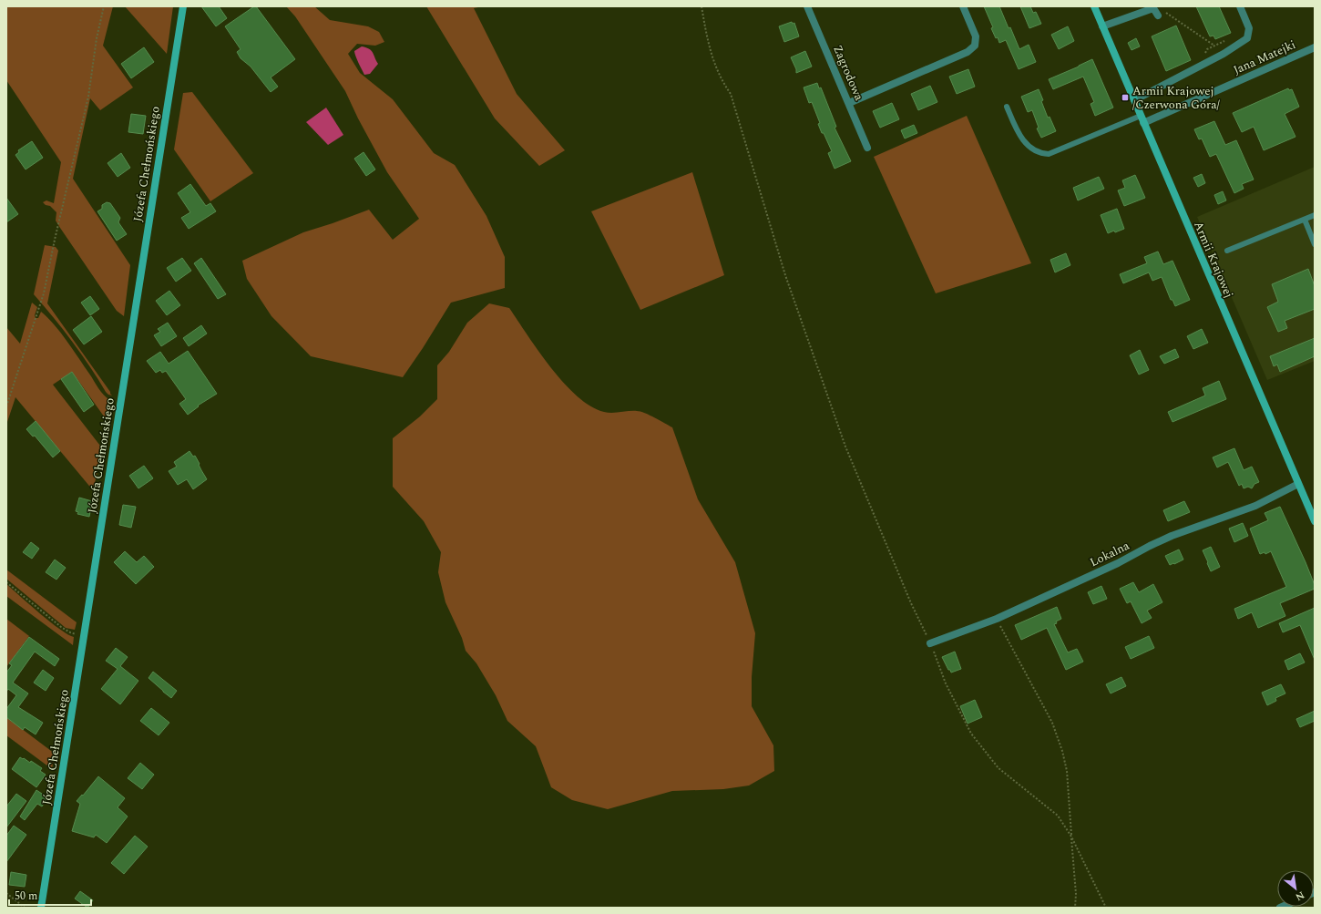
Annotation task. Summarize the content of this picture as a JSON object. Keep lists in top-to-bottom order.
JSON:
{
  "streets": {
    "street": [
      "Jana Matejki",
      "Zagrodowa",
      "Józefa Chełmońskiego",
      "Armii Krajowej",
      "Lokalna"
    ]
  },
  "crossings": [
    ["Jana Matejki", "Armii Krajowej"],
    ["Armii Krajowej", "Lokalna"]
  ],
  "places": {
    "transit": ["Armii Krajowej /Czerwona Góra/"]
  },
  "scale_bar": "50 m",
  "north": "bottom right"
}
